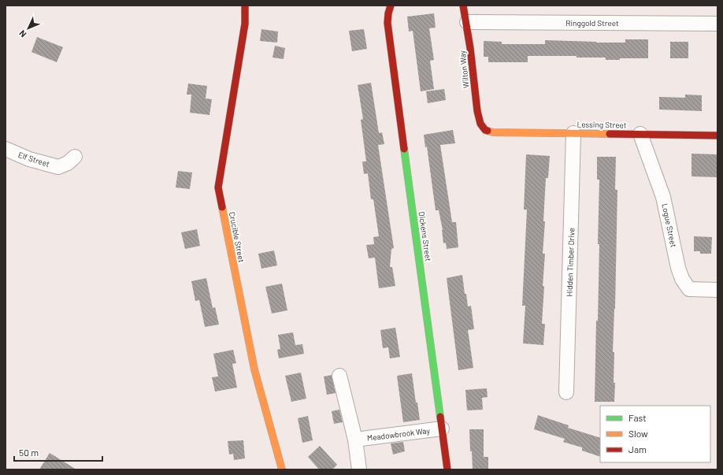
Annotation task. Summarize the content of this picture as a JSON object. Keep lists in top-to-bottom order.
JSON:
{
  "streets": {
    "street": [
      "Ringgold Street",
      "Wilton Way",
      "Lessing Street",
      "Elf Street",
      "Logue Street",
      "Dickens Street",
      "Crucible Street",
      "Hidden Timber Drive",
      "Meadowbrook Way"
    ]
  },
  "crossings": [
    ["Ringgold Street", "Wilton Way"],
    ["Wilton Way", "Lessing Street"],
    ["Lessing Street", "Logue Street"],
    ["Lessing Street", "Hidden Timber Drive"],
    ["Dickens Street", "Meadowbrook Way"]
  ],
  "legend": ["Fast", "Slow", "Jam"],
  "scale_bar": "50 m",
  "north": "bottom left"
}
